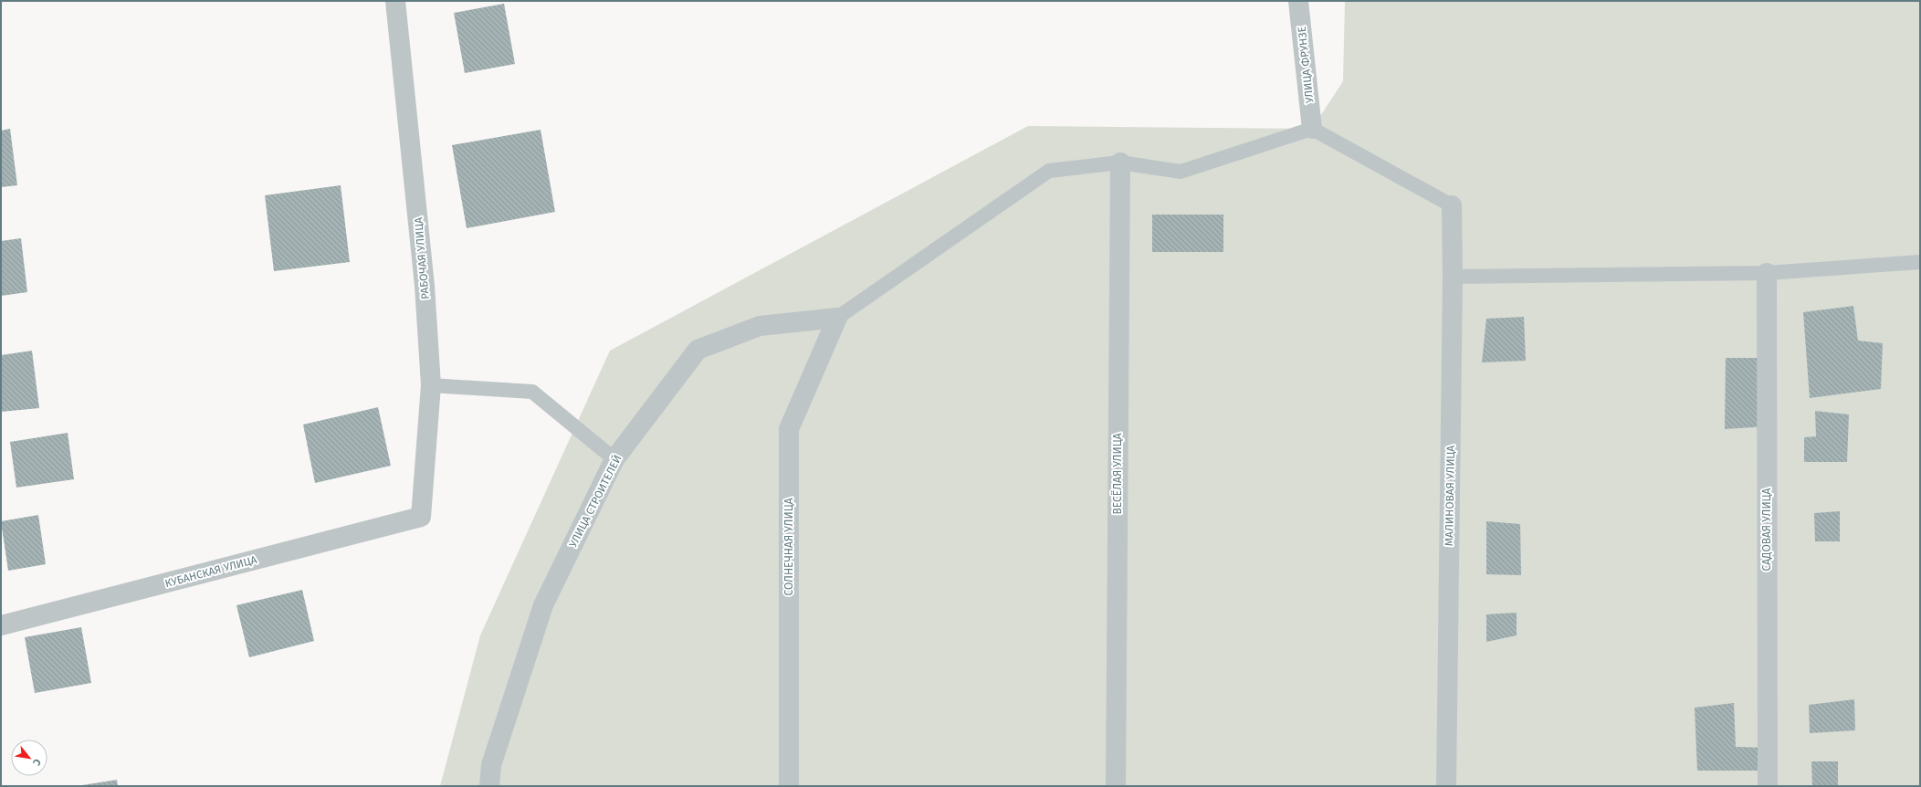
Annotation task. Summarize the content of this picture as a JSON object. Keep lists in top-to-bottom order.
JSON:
{
  "streets": {
    "street": [
      "УЛИЦА ФРУНЗЕ",
      "РАБОЧАЯ УЛИЦА",
      "ВЕСЁЛАЯ УЛИЦА",
      "МАЛИНОВАЯ УЛИЦА",
      "УЛИЦА СТРОИТЕЛЕЙ",
      "САДОВАЯ УЛИЦА",
      "СОЛНЕЧНАЯ УЛИЦА",
      "КУБАНСКАЯ УЛИЦА"
    ]
  },
  "crossings": [
    ["РАБОЧАЯ УЛИЦА", "КУБАНСКАЯ УЛИЦА"],
    ["УЛИЦА СТРОИТЕЛЕЙ", "СОЛНЕЧНАЯ УЛИЦА"]
  ],
  "north": "bottom right"
}
